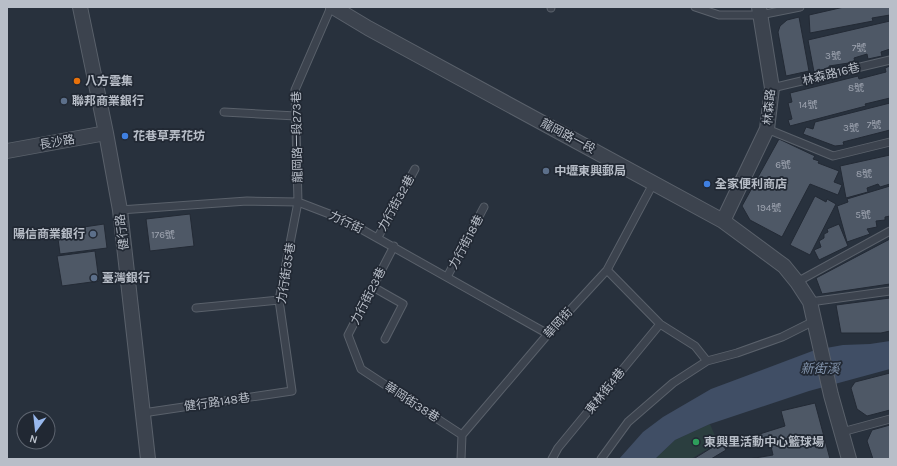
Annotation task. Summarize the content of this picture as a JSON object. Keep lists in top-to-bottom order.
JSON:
{
  "streets": {
    "street": [
      "林森路",
      "龍岡路一段",
      "長沙路",
      "健行路"
    ],
    "lane": [
      "林森路16巷",
      "龍岡路一段273巷",
      "力行街32巷",
      "力行街",
      "力行街18巷",
      "力行街35巷",
      "力行街23巷",
      "華岡街",
      "東林街4巷",
      "健行路148巷",
      "華岡街38巷"
    ]
  },
  "crossings": [
    ["林森路16巷", "林森路"],
    ["林森路", "龍岡路一段"],
    ["龍岡路一段", "龍岡路一段273巷"],
    ["龍岡路一段", "華岡街"],
    ["龍岡路一段273巷", "力行街"],
    ["龍岡路一段273巷", "力行街35巷"],
    ["長沙路", "健行路"],
    ["力行街32巷", "力行街"],
    ["力行街", "健行路"],
    ["力行街", "力行街18巷"],
    ["力行街", "力行街35巷"],
    ["力行街", "力行街23巷"],
    ["力行街", "華岡街"],
    ["健行路", "健行路148巷"],
    ["力行街35巷", "健行路148巷"],
    ["力行街23巷", "華岡街38巷"],
    ["華岡街", "華岡街38巷"]
  ],
  "water": ["新街溪"],
  "places": [
    "八方雲集",
    "聯邦商業銀行",
    "花巷草弄花坊",
    "中壢東興郵局",
    "全家便利商店",
    "陽信商業銀行",
    "臺灣銀行",
    "東興里活動中心籃球場"
  ],
  "house_numbers": [
    "7號",
    "3號",
    "8號",
    "14號",
    "7號",
    "3號",
    "6號",
    "8號",
    "194號",
    "5號",
    "176號"
  ],
  "north": "bottom"
}
